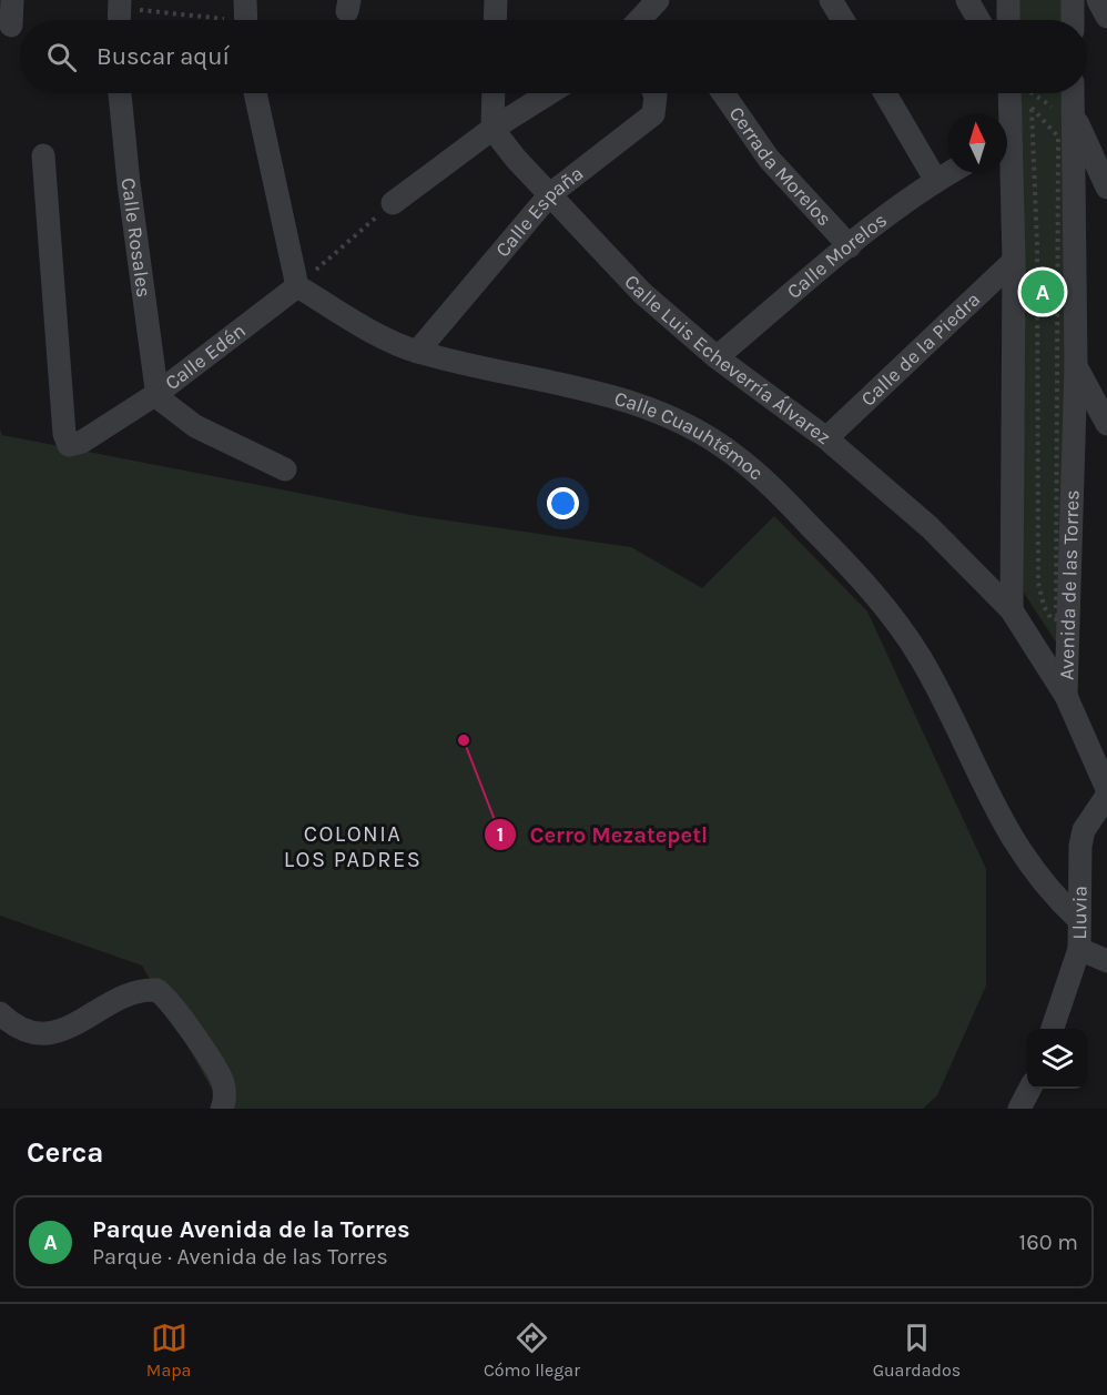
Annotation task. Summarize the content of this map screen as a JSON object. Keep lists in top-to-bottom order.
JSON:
{
  "streets": {
    "street": [
      "Cerrada Morelos",
      "Calle España",
      "Calle Rosales",
      "Calle Morelos",
      "Calle de la Piedra",
      "Calle Edén",
      "Calle Luis Echeverría Álvarez",
      "Calle Cuauhtémoc",
      "Avenida de las Torres",
      "Lluvia"
    ]
  },
  "crossings": [
    ["Cerrada Morelos", "Calle Morelos"],
    ["Calle España", "Calle Luis Echeverría Álvarez"],
    ["Calle España", "Calle Cuauhtémoc"],
    ["Calle Rosales", "Calle Edén"],
    ["Calle Morelos", "Calle Luis Echeverría Álvarez"],
    ["Calle de la Piedra", "Calle Luis Echeverría Álvarez"],
    ["Calle Edén", "Calle Cuauhtémoc"],
    ["Calle Luis Echeverría Álvarez", "Avenida de las Torres"],
    ["Calle Cuauhtémoc", "Lluvia"]
  ],
  "districts": ["COLONIA LOS PADRES"],
  "places": ["Cerro Mezatepetl"],
  "north": "top",
  "page": {
    "search": "Buscar aquí",
    "pins": "A",
    "heading": "Cerca",
    "list": [
      {
        "mark": "A",
        "name": "Parque Avenida de la Torres",
        "note": "Parque · Avenida de las Torres",
        "value": "160 m"
      }
    ],
    "nav": ["Mapa", "Cómo llegar", "Guardados"]
  }
}
